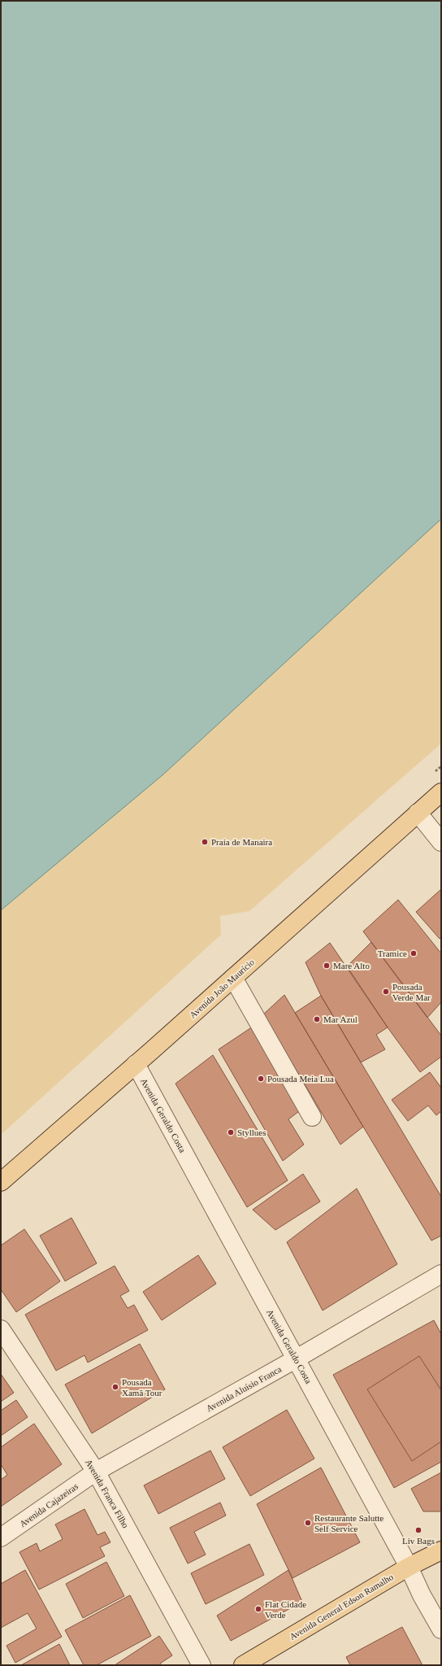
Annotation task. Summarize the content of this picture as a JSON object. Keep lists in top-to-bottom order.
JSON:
{
  "streets": {
    "main road": ["Avenida João Maurício", "Avenida General Edson Ramalho"],
    "street": [
      "Avenida Geraldo Costa",
      "Avenida Aluísio Franca",
      "Avenida Franca Filho",
      "Avenida Cajazeiras"
    ]
  },
  "crossings": [
    ["Avenida João Maurício", "Avenida Geraldo Costa"],
    ["Avenida Geraldo Costa", "Avenida Aluísio Franca"],
    ["Avenida Geraldo Costa", "Avenida General Edson Ramalho"],
    ["Avenida Aluísio Franca", "Avenida Franca Filho"],
    ["Avenida Aluísio Franca", "Avenida Cajazeiras"],
    ["Avenida Franca Filho", "Avenida Cajazeiras"]
  ],
  "places": [
    "Praia de Manaira",
    "Tramice",
    "Mare Alto",
    "Pousada Verde Mar",
    "Mar Azul",
    "Pousada Meia Lua",
    "Styllues",
    "Pousada Xamã Tour",
    "Restaurante Salutte Self Service",
    "Liv Bags",
    "Flat Cidade Verde"
  ]
}
